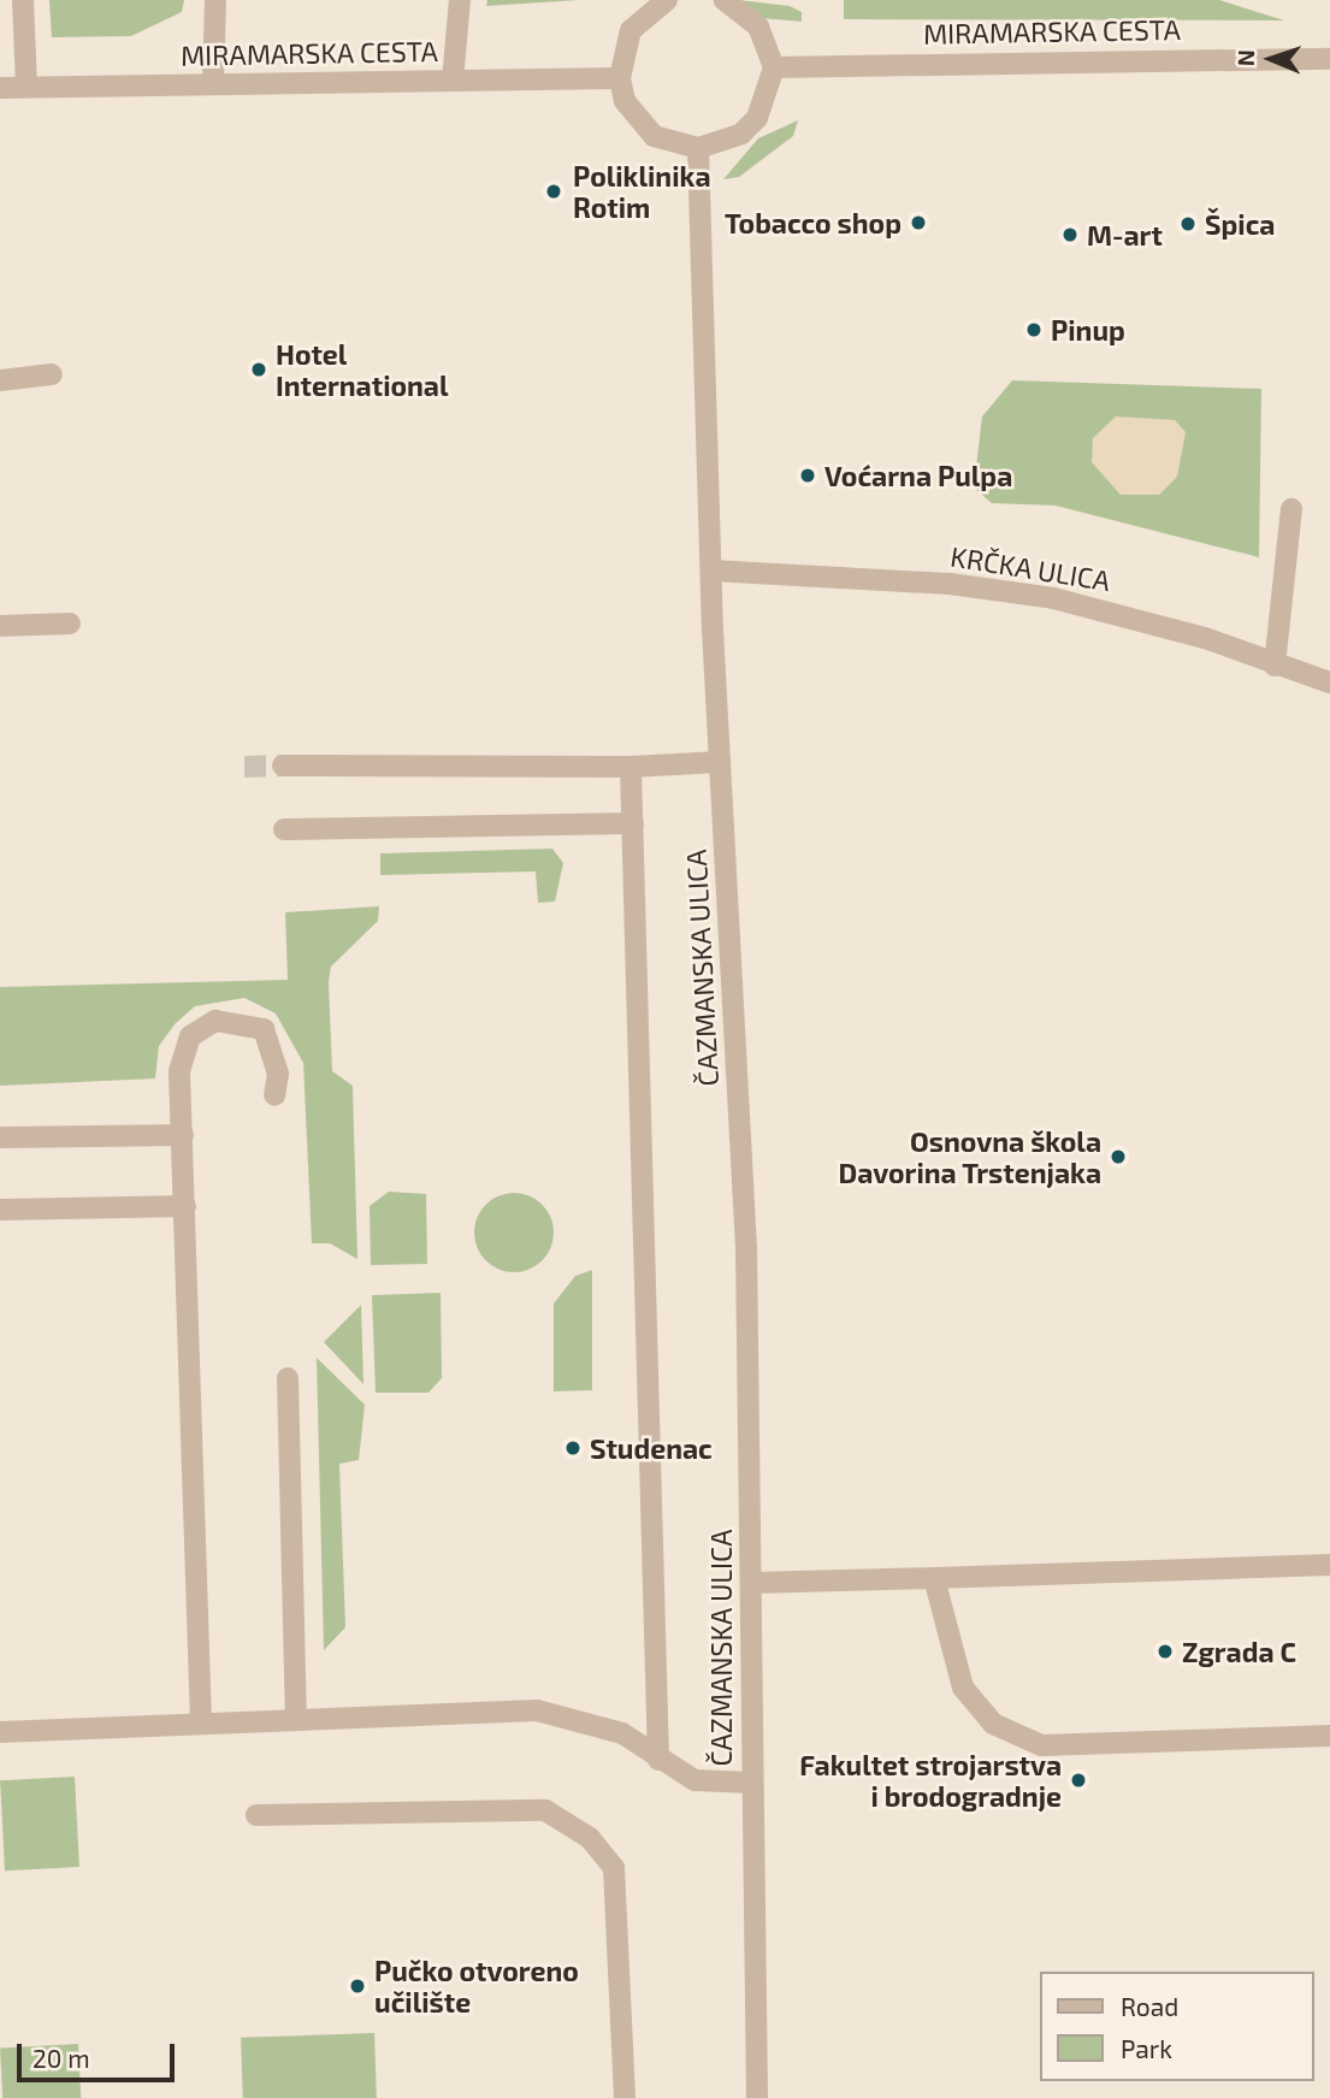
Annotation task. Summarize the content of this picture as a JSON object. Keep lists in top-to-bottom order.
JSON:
{
  "streets": {
    "street": ["MIRAMARSKA CESTA", "KRČKA ULICA", "ČAZMANSKA ULICA"]
  },
  "crossings": [
    ["KRČKA ULICA", "ČAZMANSKA ULICA"]
  ],
  "places": [
    "Poliklinika Rotim",
    "Tobacco shop",
    "Špica",
    "M-art",
    "Pinup",
    "Hotel International",
    "Voćarna Pulpa",
    "Osnovna škola Davorina Trstenjaka",
    "Studenac",
    "Zgrada C",
    "Fakultet strojarstva i brodogradnje",
    "Pučko otvoreno učilište"
  ],
  "legend": ["Road", "Park"],
  "scale_bar": "20 m",
  "north": "left"
}
